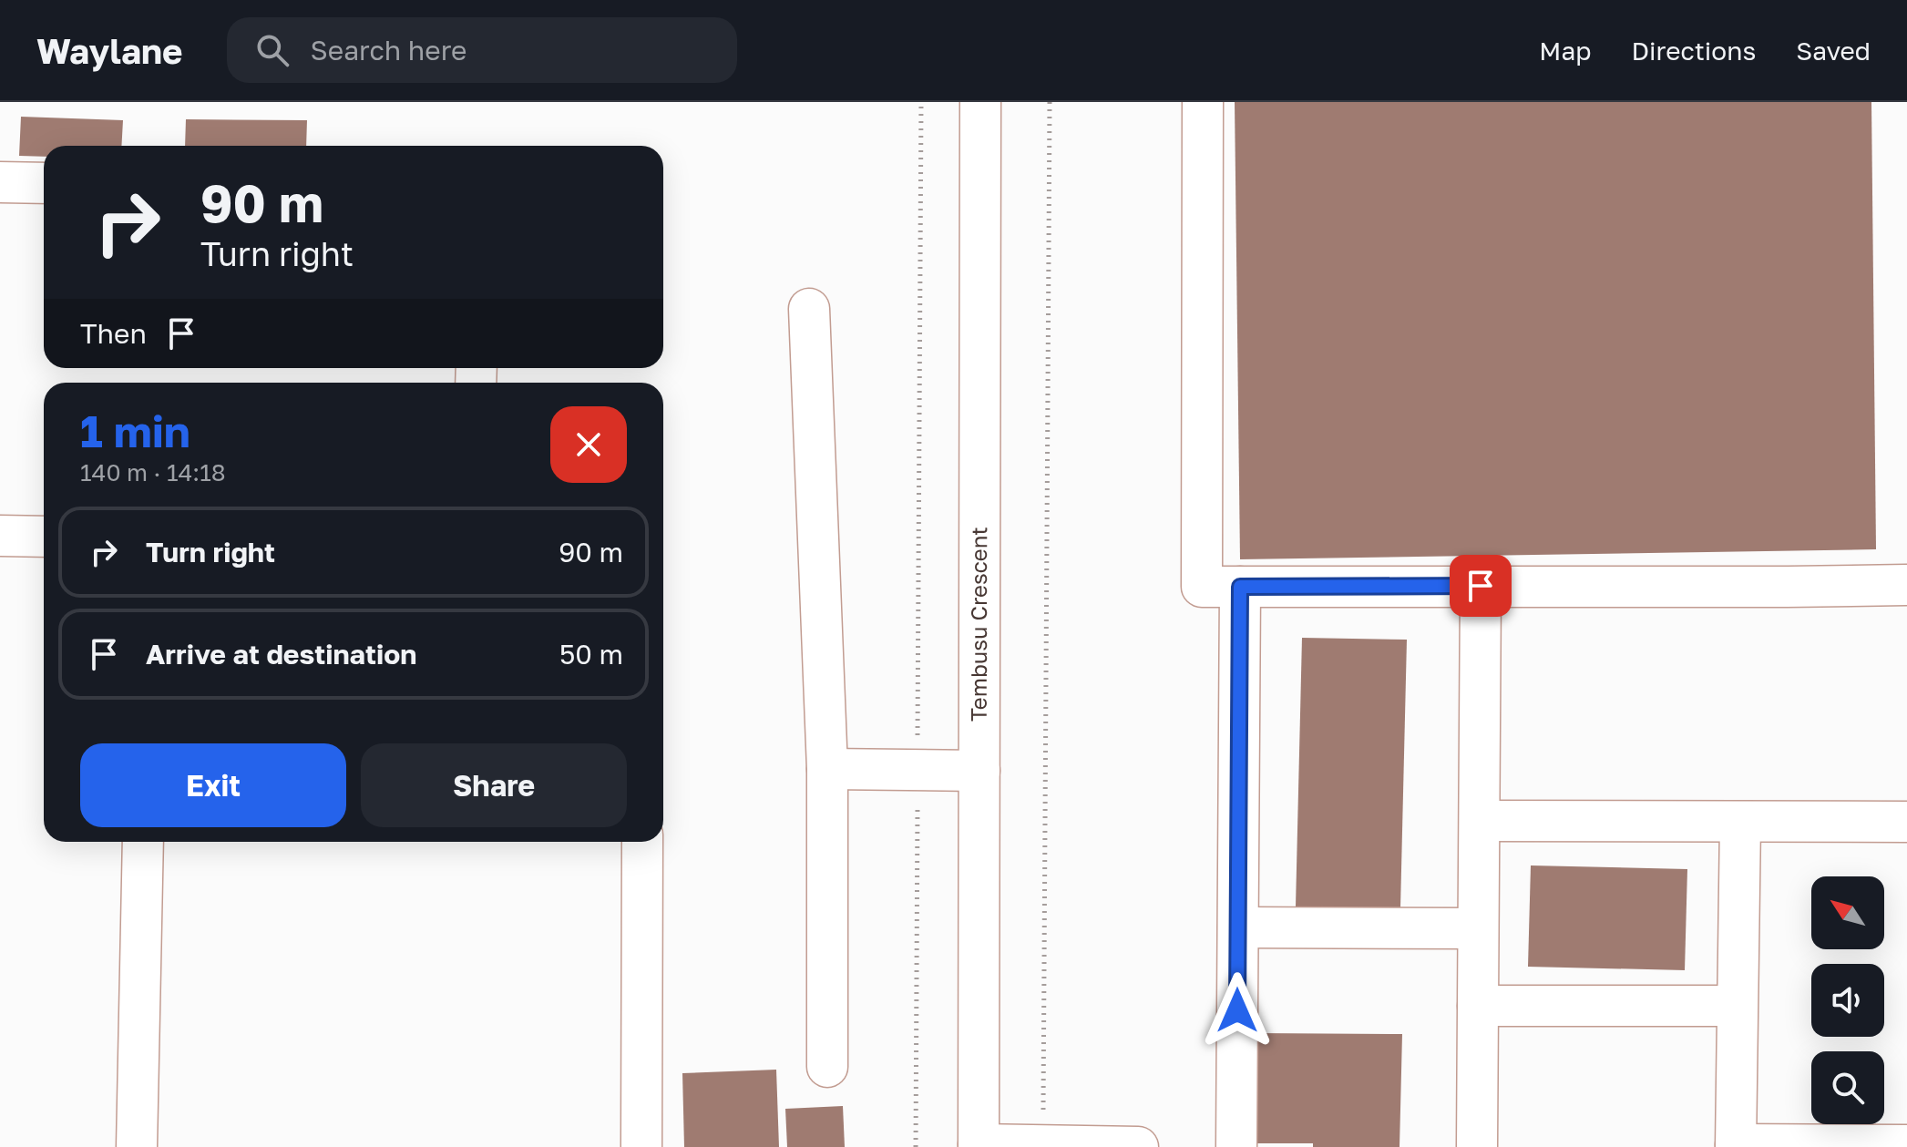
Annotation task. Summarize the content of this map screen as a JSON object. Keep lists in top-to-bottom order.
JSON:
{
  "streets": {
    "street": ["Tembusu Crescent"]
  },
  "north": "top left",
  "page": {
    "header": "Waylane",
    "search": "Search here",
    "nav": ["Map", "Directions", "Saved"],
    "turn": ["90 m", "Turn right"],
    "then": "Then",
    "heading": ["1 min", "140 m · 14:18"],
    "list": [
      {
        "name": "Turn right",
        "value": "90 m"
      },
      {
        "name": "Arrive at destination",
        "value": "50 m"
      }
    ],
    "buttons": ["Exit", "Share"]
  }
}
